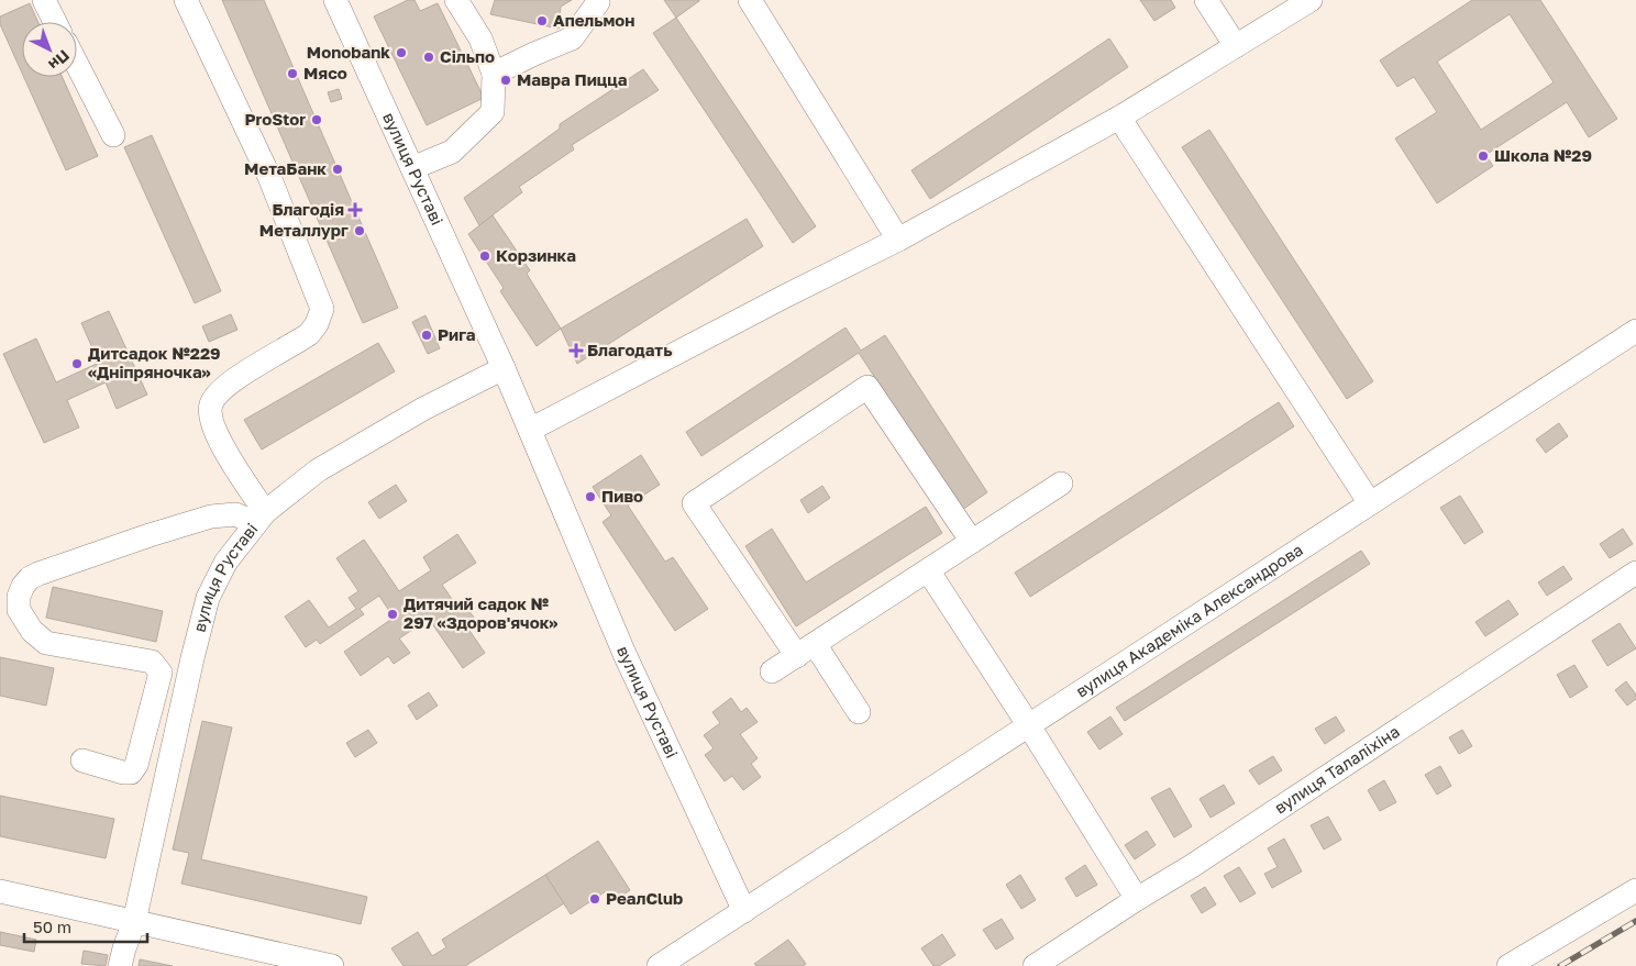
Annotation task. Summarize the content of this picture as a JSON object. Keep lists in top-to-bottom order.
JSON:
{
  "streets": {
    "street": ["вулиця Руставі", "вулиця Академіка Александрова", "вулиця Талаліхіна"]
  },
  "crossings": [
    ["вулиця Руставі", "вулиця Академіка Александрова"]
  ],
  "places": {
    "other": [
      "Апельмон",
      "Monobank",
      "Сільпо",
      "Мясо",
      "Мавра Пицца",
      "ProStor",
      "Школа №29",
      "МетаБанк",
      "Металлург",
      "Корзинка",
      "Рига",
      "Дитсадок №229 «Дніпряночка»",
      "Пиво",
      "Дитячий садок № 297 «Здоров'ячок»",
      "РеалClub"
    ],
    "health": ["Благодія", "Благодать"]
  },
  "scale_bar": "50 m",
  "north": "bottom right"
}
